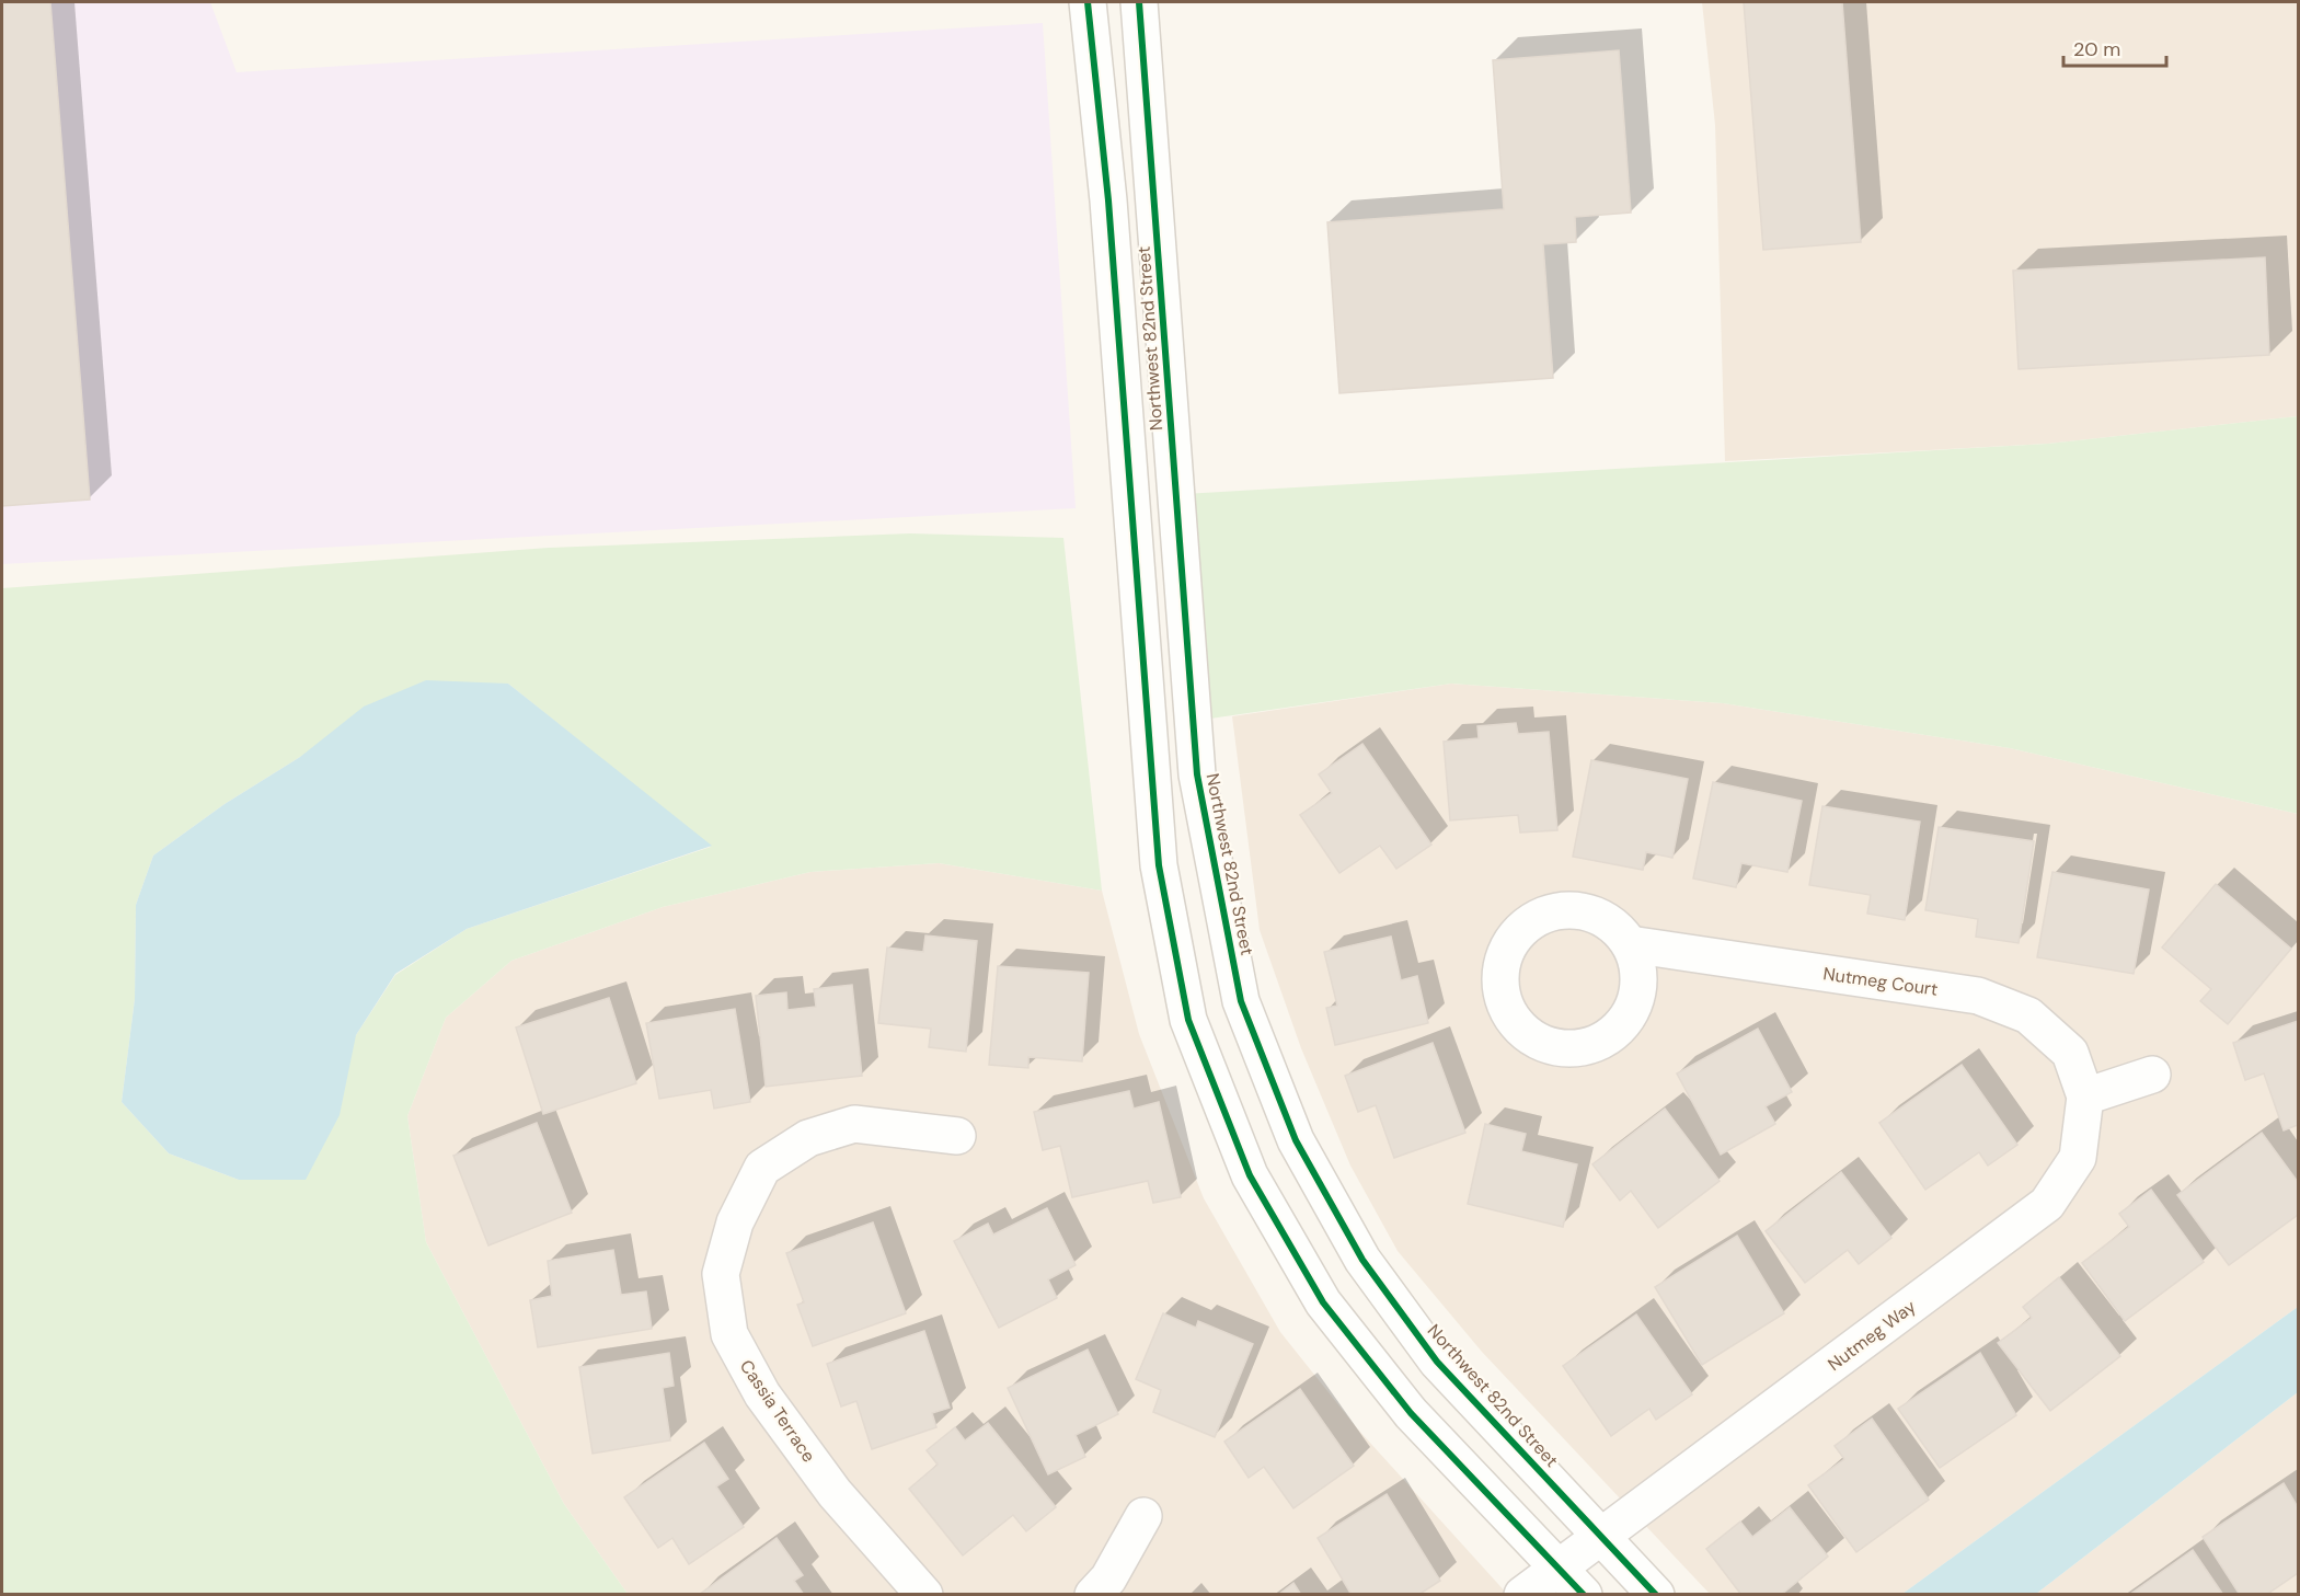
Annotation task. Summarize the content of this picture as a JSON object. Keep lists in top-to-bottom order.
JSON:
{
  "streets": {
    "street": [
      "Northwest 82nd Street",
      "Nutmeg Court",
      "Nutmeg Way",
      "Cassia Terrace"
    ]
  },
  "crossings": [
    ["Northwest 82nd Street", "Nutmeg Way"],
    ["Nutmeg Court", "Nutmeg Way"]
  ],
  "scale_bar": "20 m"
}
